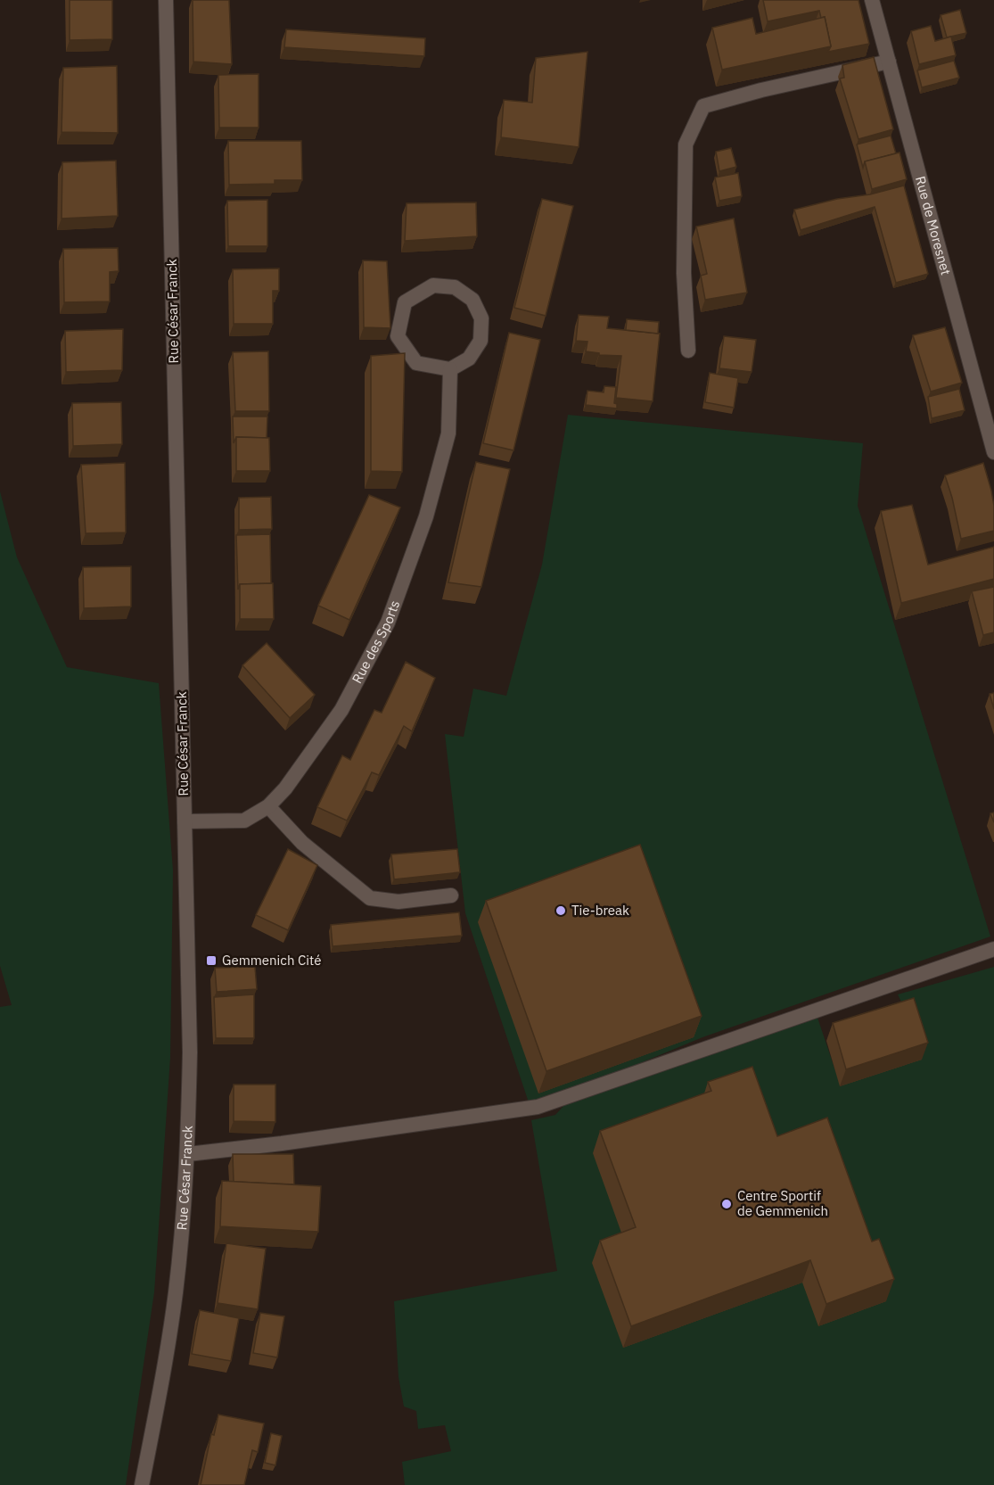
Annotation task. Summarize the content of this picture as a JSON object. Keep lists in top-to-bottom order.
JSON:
{
  "streets": {
    "street": ["Rue de Moresnet", "Rue César Franck", "Rue des Sports"]
  },
  "crossings": [
    ["Rue César Franck", "Rue des Sports"]
  ],
  "places": {
    "other": ["Tie-break", "Centre Sportif de Gemmenich"],
    "transit": ["Gemmenich Cité"]
  }
}
